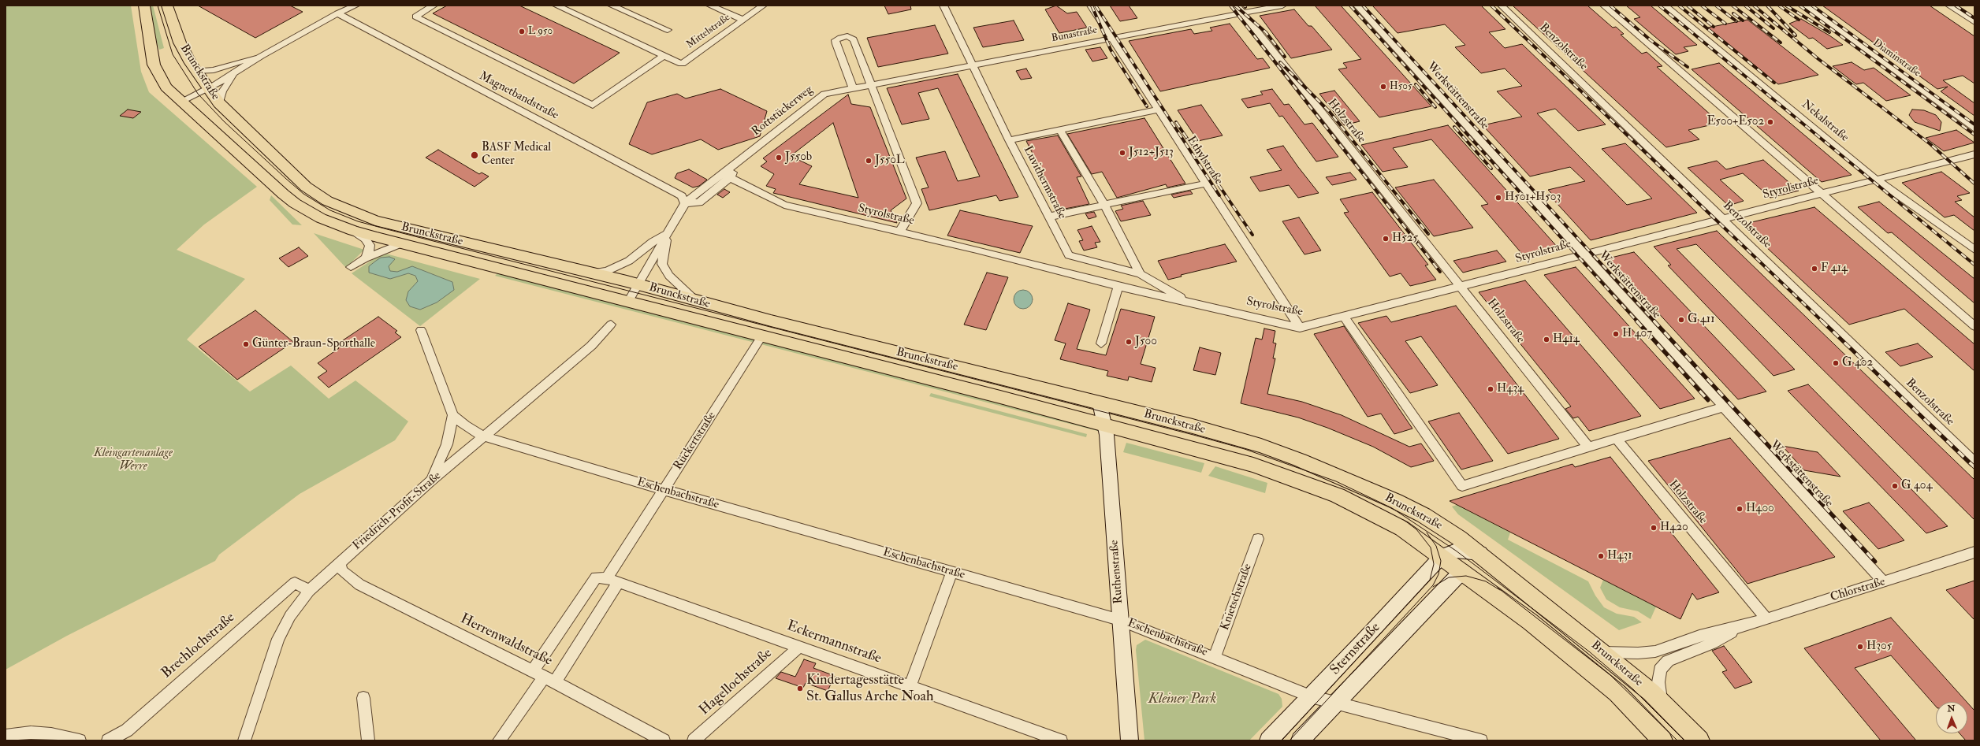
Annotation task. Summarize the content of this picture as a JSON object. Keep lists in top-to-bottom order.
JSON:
{
  "streets": {
    "main road": ["Brunckstraße", "Ruthenstraße", "Sternstraße"],
    "street": [
      "Mittelstraße",
      "Bunastraße",
      "Benzolstraße",
      "Diaminstraße",
      "Magnetbandstraße",
      "Werkstättenstraße",
      "Rottstückerweg",
      "Holzstraße",
      "Nekalstraße",
      "Ethylstraße",
      "Luvithermstraße",
      "Styrolstraße",
      "Rückertstraße",
      "Eschenbachstraße",
      "Friedrich-Profit-Straße",
      "Chlorstraße",
      "Knietschstraße",
      "Herrenwaldstraße",
      "Eckermannstraße",
      "Brechlochstraße",
      "Hagellochstraße"
    ]
  },
  "crossings": [
    ["Bunastraße", "Rottstückerweg"],
    ["Bunastraße", "Holzstraße"],
    ["Bunastraße", "Ethylstraße"],
    ["Bunastraße", "Luvithermstraße"],
    ["Benzolstraße", "Styrolstraße"],
    ["Brunckstraße", "Rückertstraße"],
    ["Brunckstraße", "Ruthenstraße"],
    ["Brunckstraße", "Sternstraße"],
    ["Werkstättenstraße", "Styrolstraße"],
    ["Werkstättenstraße", "Chlorstraße"],
    ["Rottstückerweg", "Styrolstraße"],
    ["Holzstraße", "Styrolstraße"],
    ["Holzstraße", "Chlorstraße"],
    ["Nekalstraße", "Styrolstraße"],
    ["Ethylstraße", "Styrolstraße"],
    ["Luvithermstraße", "Styrolstraße"],
    ["Rückertstraße", "Eschenbachstraße"],
    ["Rückertstraße", "Herrenwaldstraße"],
    ["Rückertstraße", "Eckermannstraße"],
    ["Eschenbachstraße", "Friedrich-Profit-Straße"],
    ["Eschenbachstraße", "Ruthenstraße"],
    ["Eschenbachstraße", "Knietschstraße"],
    ["Eschenbachstraße", "Sternstraße"],
    ["Friedrich-Profit-Straße", "Herrenwaldstraße"],
    ["Friedrich-Profit-Straße", "Brechlochstraße"],
    ["Eckermannstraße", "Hagellochstraße"]
  ],
  "parks": ["Kleingartenanlage Werre", "Kleiner Park"],
  "places": [
    "L 950",
    "H505",
    "E500+E502",
    "J512+J513",
    "BASF Medical Center",
    "J550b",
    "J550L",
    "H501+H503",
    "H525",
    "F 414",
    "G 411",
    "H 407",
    "H414",
    "J500",
    "Günter-Braun-Sporthalle",
    "G 402",
    "H434",
    "G 404",
    "H400",
    "H420",
    "H431",
    "H305",
    "Kindertagesstätte St. Gallus Arche Noah"
  ],
  "north": "top"
}
